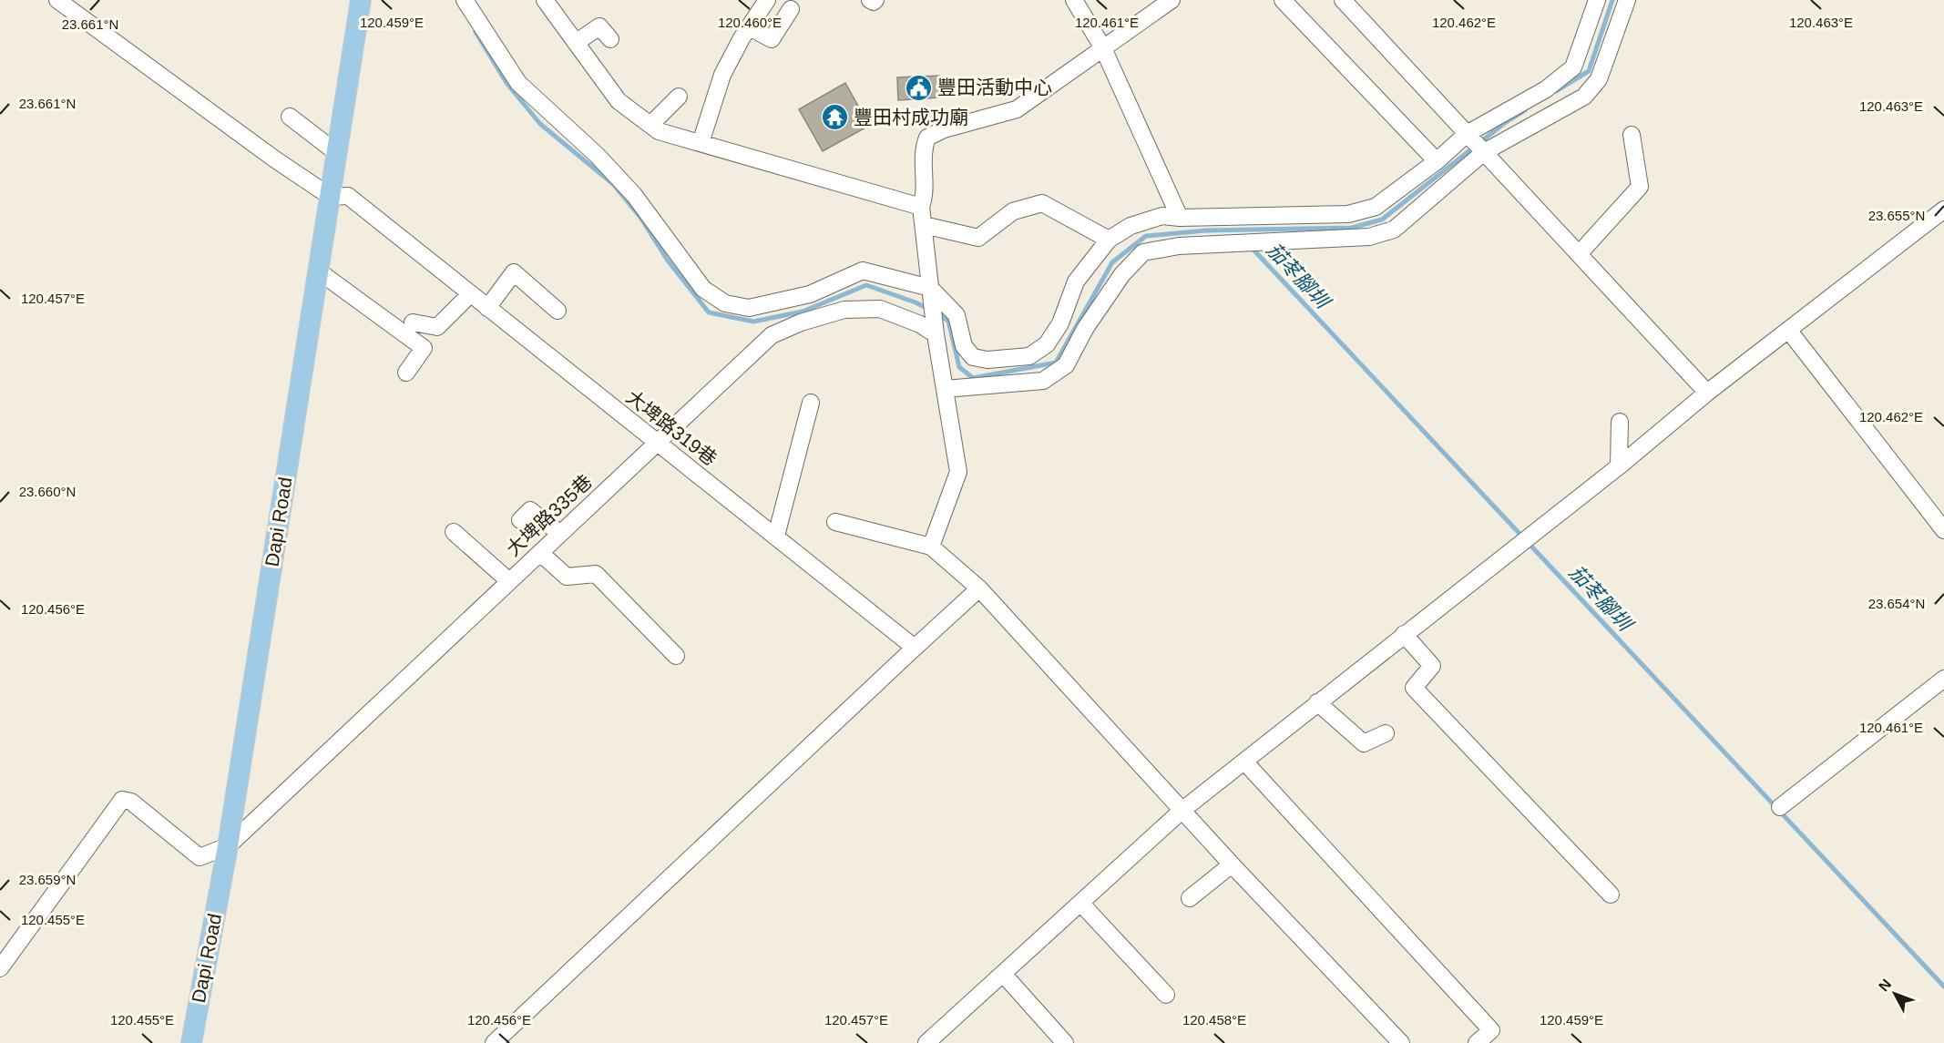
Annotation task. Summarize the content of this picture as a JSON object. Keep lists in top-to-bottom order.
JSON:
{
  "streets": {
    "main road": ["Dapi Road"],
    "street": ["大埤路319巷", "大埤路335巷"]
  },
  "crossings": [
    ["大埤路319巷", "大埤路335巷"],
    ["大埤路319巷", "Dapi Road"],
    ["大埤路335巷", "Dapi Road"]
  ],
  "water": ["茄苳腳圳"],
  "places": {
    "public building": ["豐田活動中心"],
    "temple": ["豐田村成功廟"]
  },
  "north": "top left",
  "coordinates": [
    "120.459°E",
    "120.460°E",
    "120.461°E",
    "120.462°E",
    "120.463°E",
    "23.661°N",
    "23.655°N",
    "120.457°E",
    "23.660°N",
    "23.654°N",
    "120.456°E",
    "23.659°N",
    "120.455°E",
    "120.458°E"
  ]
}
